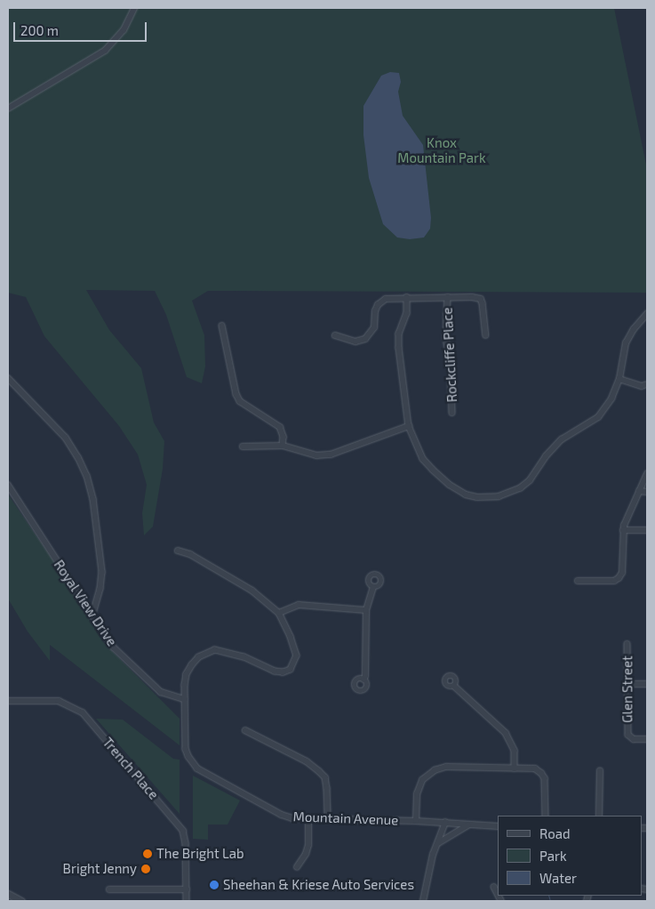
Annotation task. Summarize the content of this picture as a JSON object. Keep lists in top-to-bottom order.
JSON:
{
  "streets": {
    "street": [
      "Rockcliffe Place",
      "Royal View Drive",
      "Glen Street",
      "Trench Place",
      "Mountain Avenue"
    ]
  },
  "crossings": [
    ["Royal View Drive", "Mountain Avenue"]
  ],
  "parks": ["Knox Mountain Park"],
  "places": ["The Bright Lab", "Bright Jenny", "Sheehan & Kriese Auto Services"],
  "legend": ["Road", "Park", "Water"],
  "scale_bar": "200 m"
}
